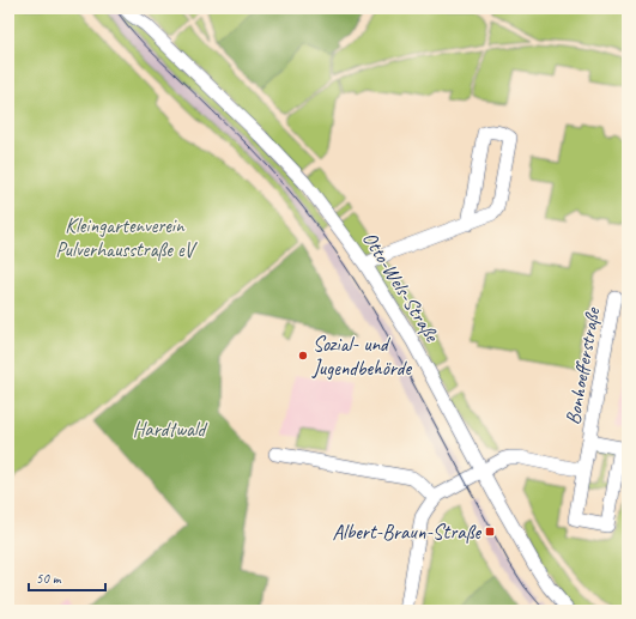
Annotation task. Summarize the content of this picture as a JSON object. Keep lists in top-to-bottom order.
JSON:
{
  "streets": {
    "street": ["Otto-Wels-Straße", "Bonhoefferstraße"]
  },
  "parks": ["Kleingartenverein Pulverhausstraße eV", "Hardtwald"],
  "places": {
    "other": ["Sozial- und Jugendbehörde"],
    "transit": ["Albert-Braun-Straße"]
  },
  "scale_bar": "50 m"
}
